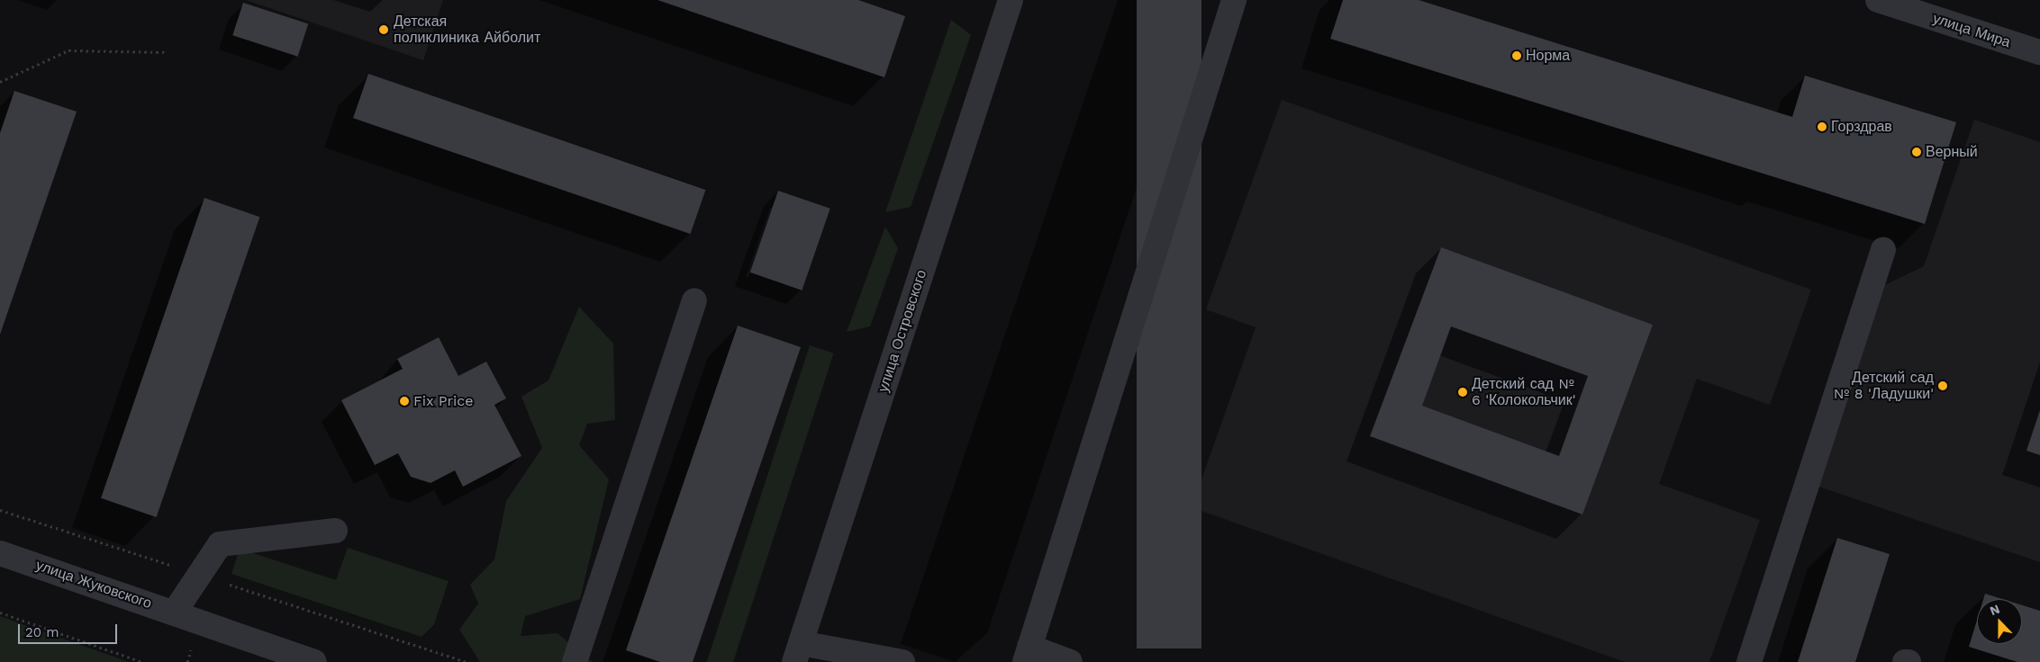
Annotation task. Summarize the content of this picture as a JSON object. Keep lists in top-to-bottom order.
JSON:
{
  "streets": {
    "street": ["улица Мира", "улица Островского", "улица Жуковского"]
  },
  "places": [
    "Детская поликлиника Айболит",
    "Норма",
    "Горздрав",
    "Верный",
    "Детский сад № 8 'Ладушки'",
    "Детский сад № 6 'Колокольчик'",
    "Fix Price"
  ],
  "scale_bar": "20 m",
  "north": "top"
}
